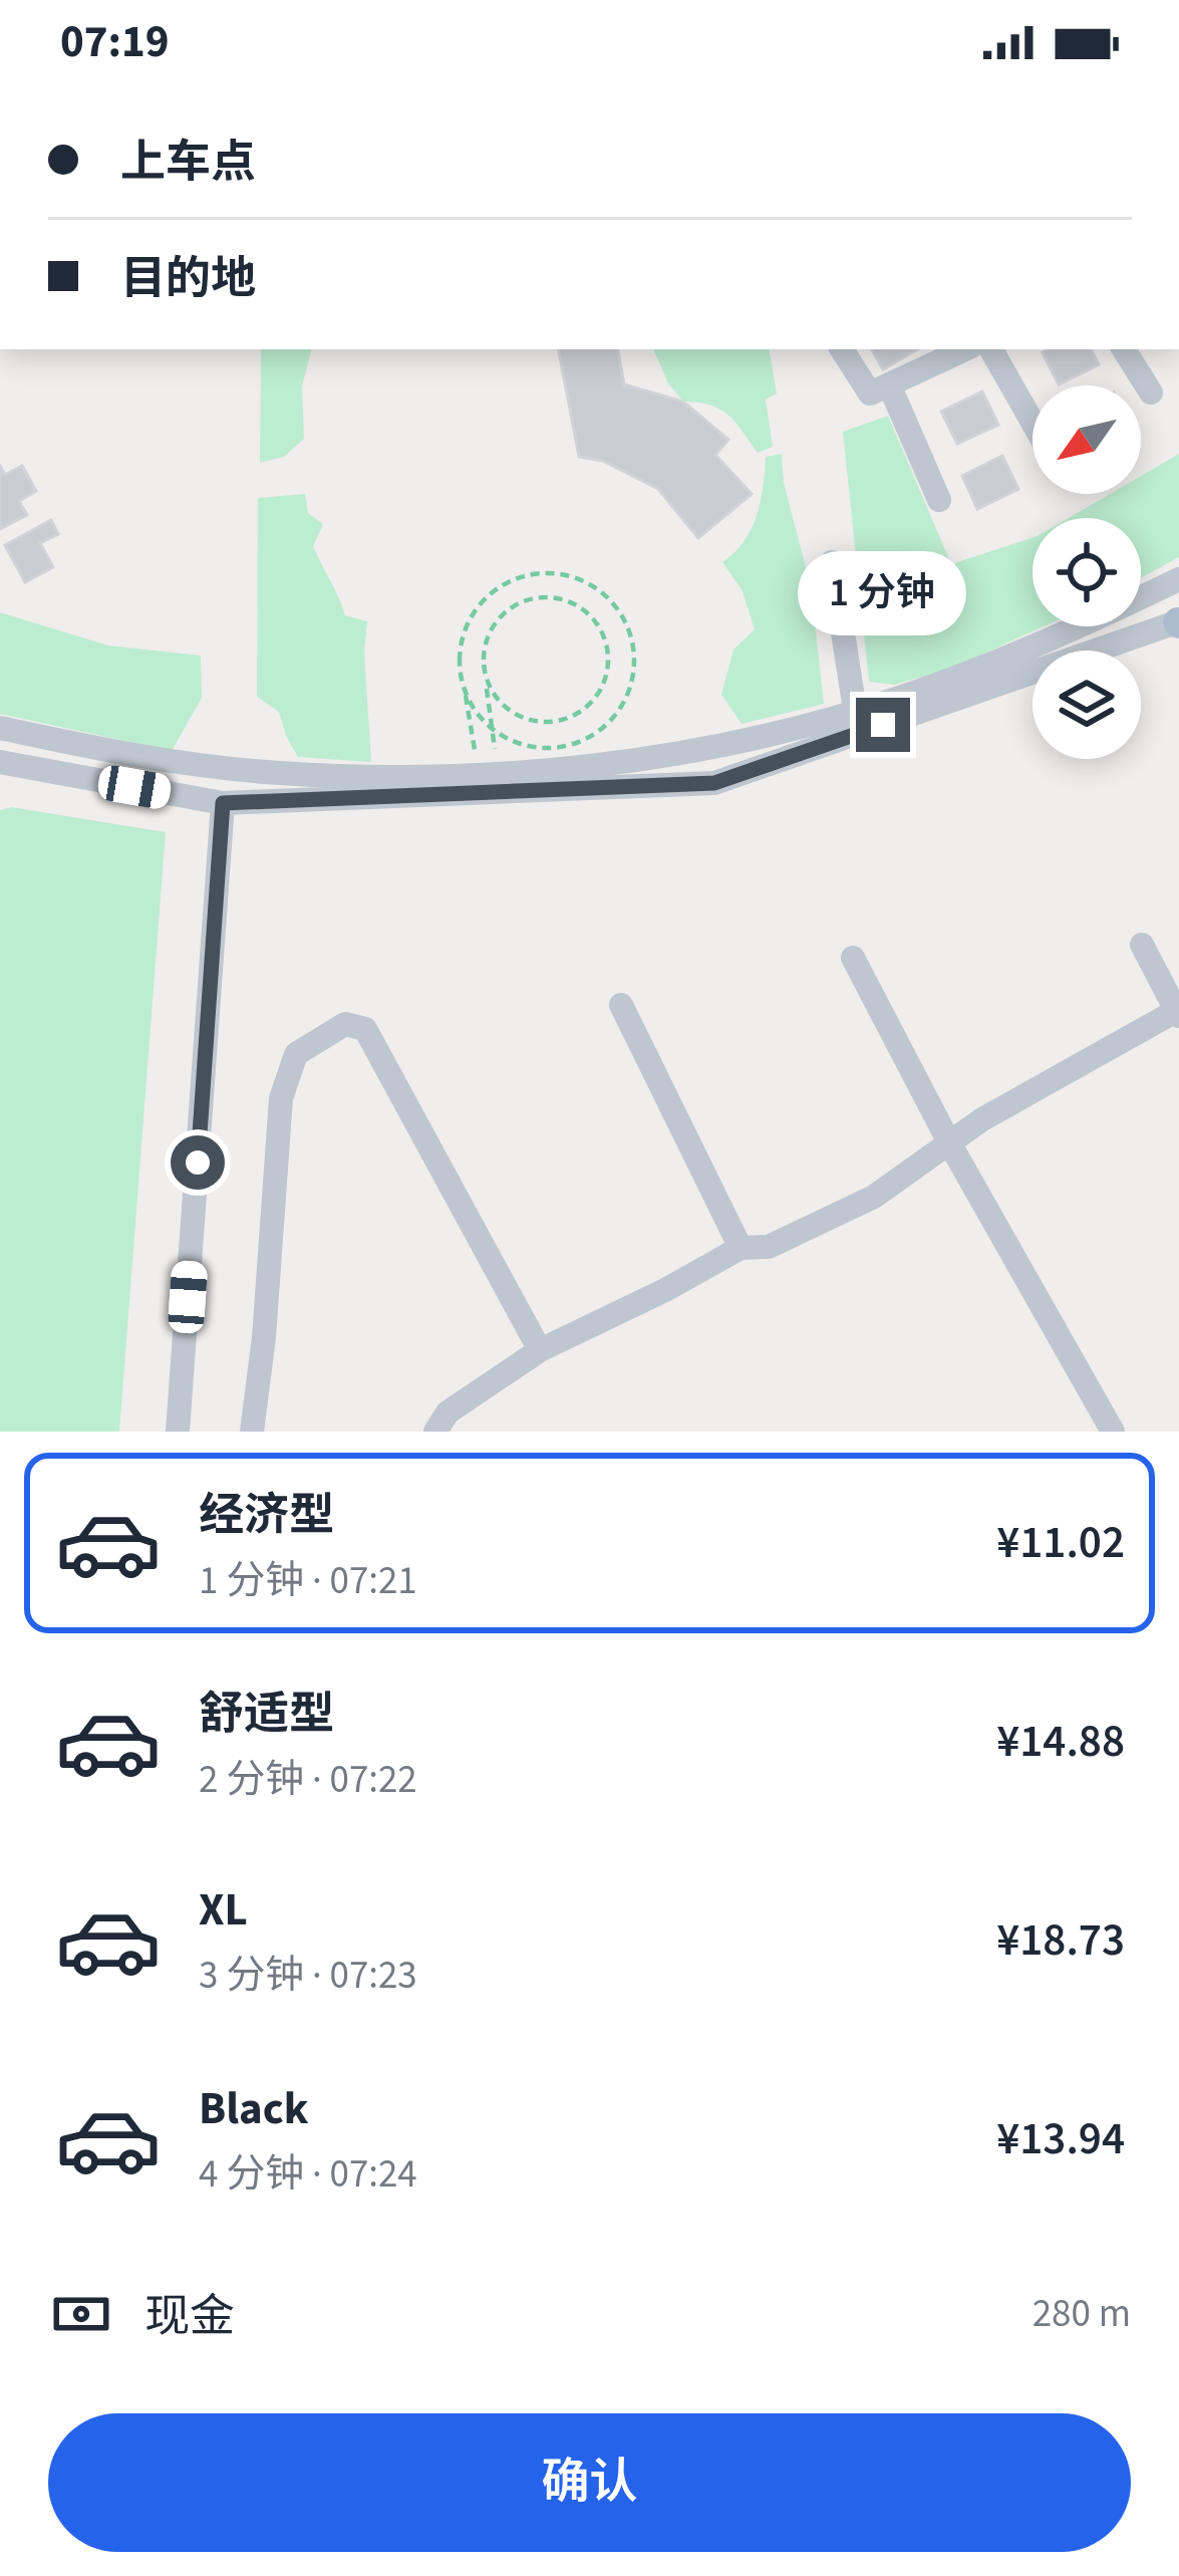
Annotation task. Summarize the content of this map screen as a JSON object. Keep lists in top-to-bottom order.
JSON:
{
  "north": "bottom left",
  "page": {
    "status": "07:19",
    "banner": ["上车点", "目的地"],
    "bubble": "1 分钟",
    "list": [
      {
        "name": "经济型",
        "note": "1 分钟 · 07:21",
        "value": "¥11.02"
      },
      {
        "name": "舒适型",
        "note": "2 分钟 · 07:22",
        "value": "¥14.88"
      },
      {
        "name": "XL",
        "note": "3 分钟 · 07:23",
        "value": "¥18.73"
      },
      {
        "name": "Black",
        "note": "4 分钟 · 07:24",
        "value": "¥13.94"
      }
    ],
    "pay": ["现金", "280 m"],
    "buttons": "确认"
  }
}
